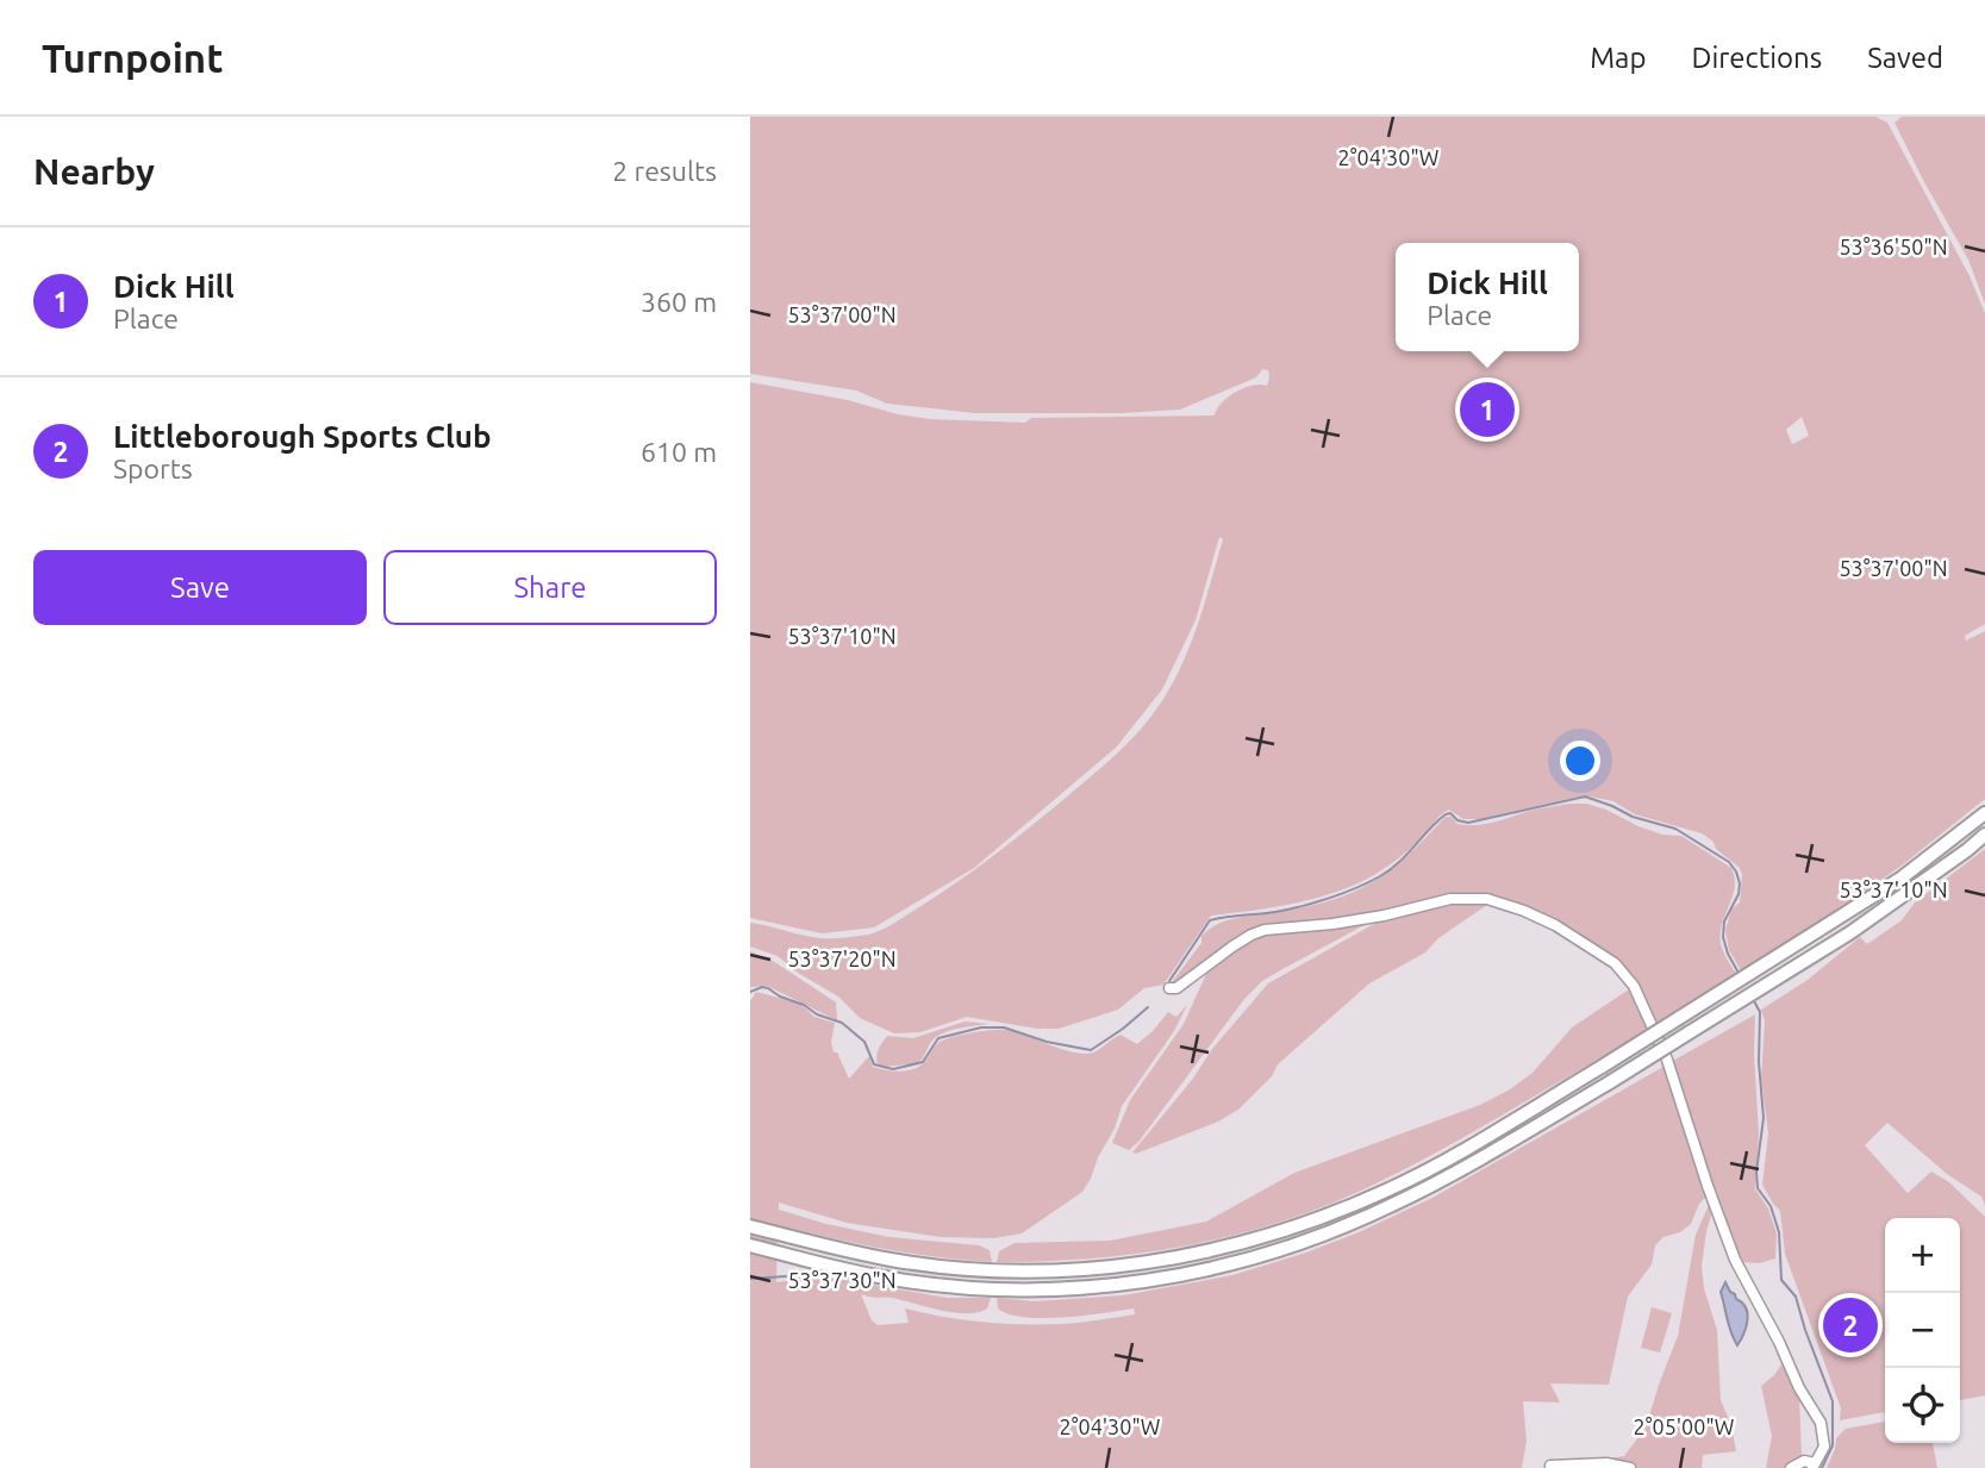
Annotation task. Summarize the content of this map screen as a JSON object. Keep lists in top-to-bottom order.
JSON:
{
  "page": {
    "header": "Turnpoint",
    "nav": ["Map", "Directions", "Saved"],
    "heading": ["Nearby", "2 results"],
    "list": [
      {
        "mark": "1",
        "name": "Dick Hill",
        "note": "Place",
        "value": "360 m"
      },
      {
        "mark": "2",
        "name": "Littleborough Sports Club",
        "note": "Sports",
        "value": "610 m"
      }
    ],
    "popup": ["Dick Hill", "Place"],
    "pins": ["1", "2"],
    "buttons": ["Save", "Share"],
    "map_buttons": ["+", "−"]
  },
  "coordinates": [
    "2°04'30\"W",
    "53°36'50\"N",
    "53°37'00\"N",
    "53°37'10\"N",
    "53°37'20\"N",
    "53°37'30\"N",
    "2°05'00\"W"
  ]
}
